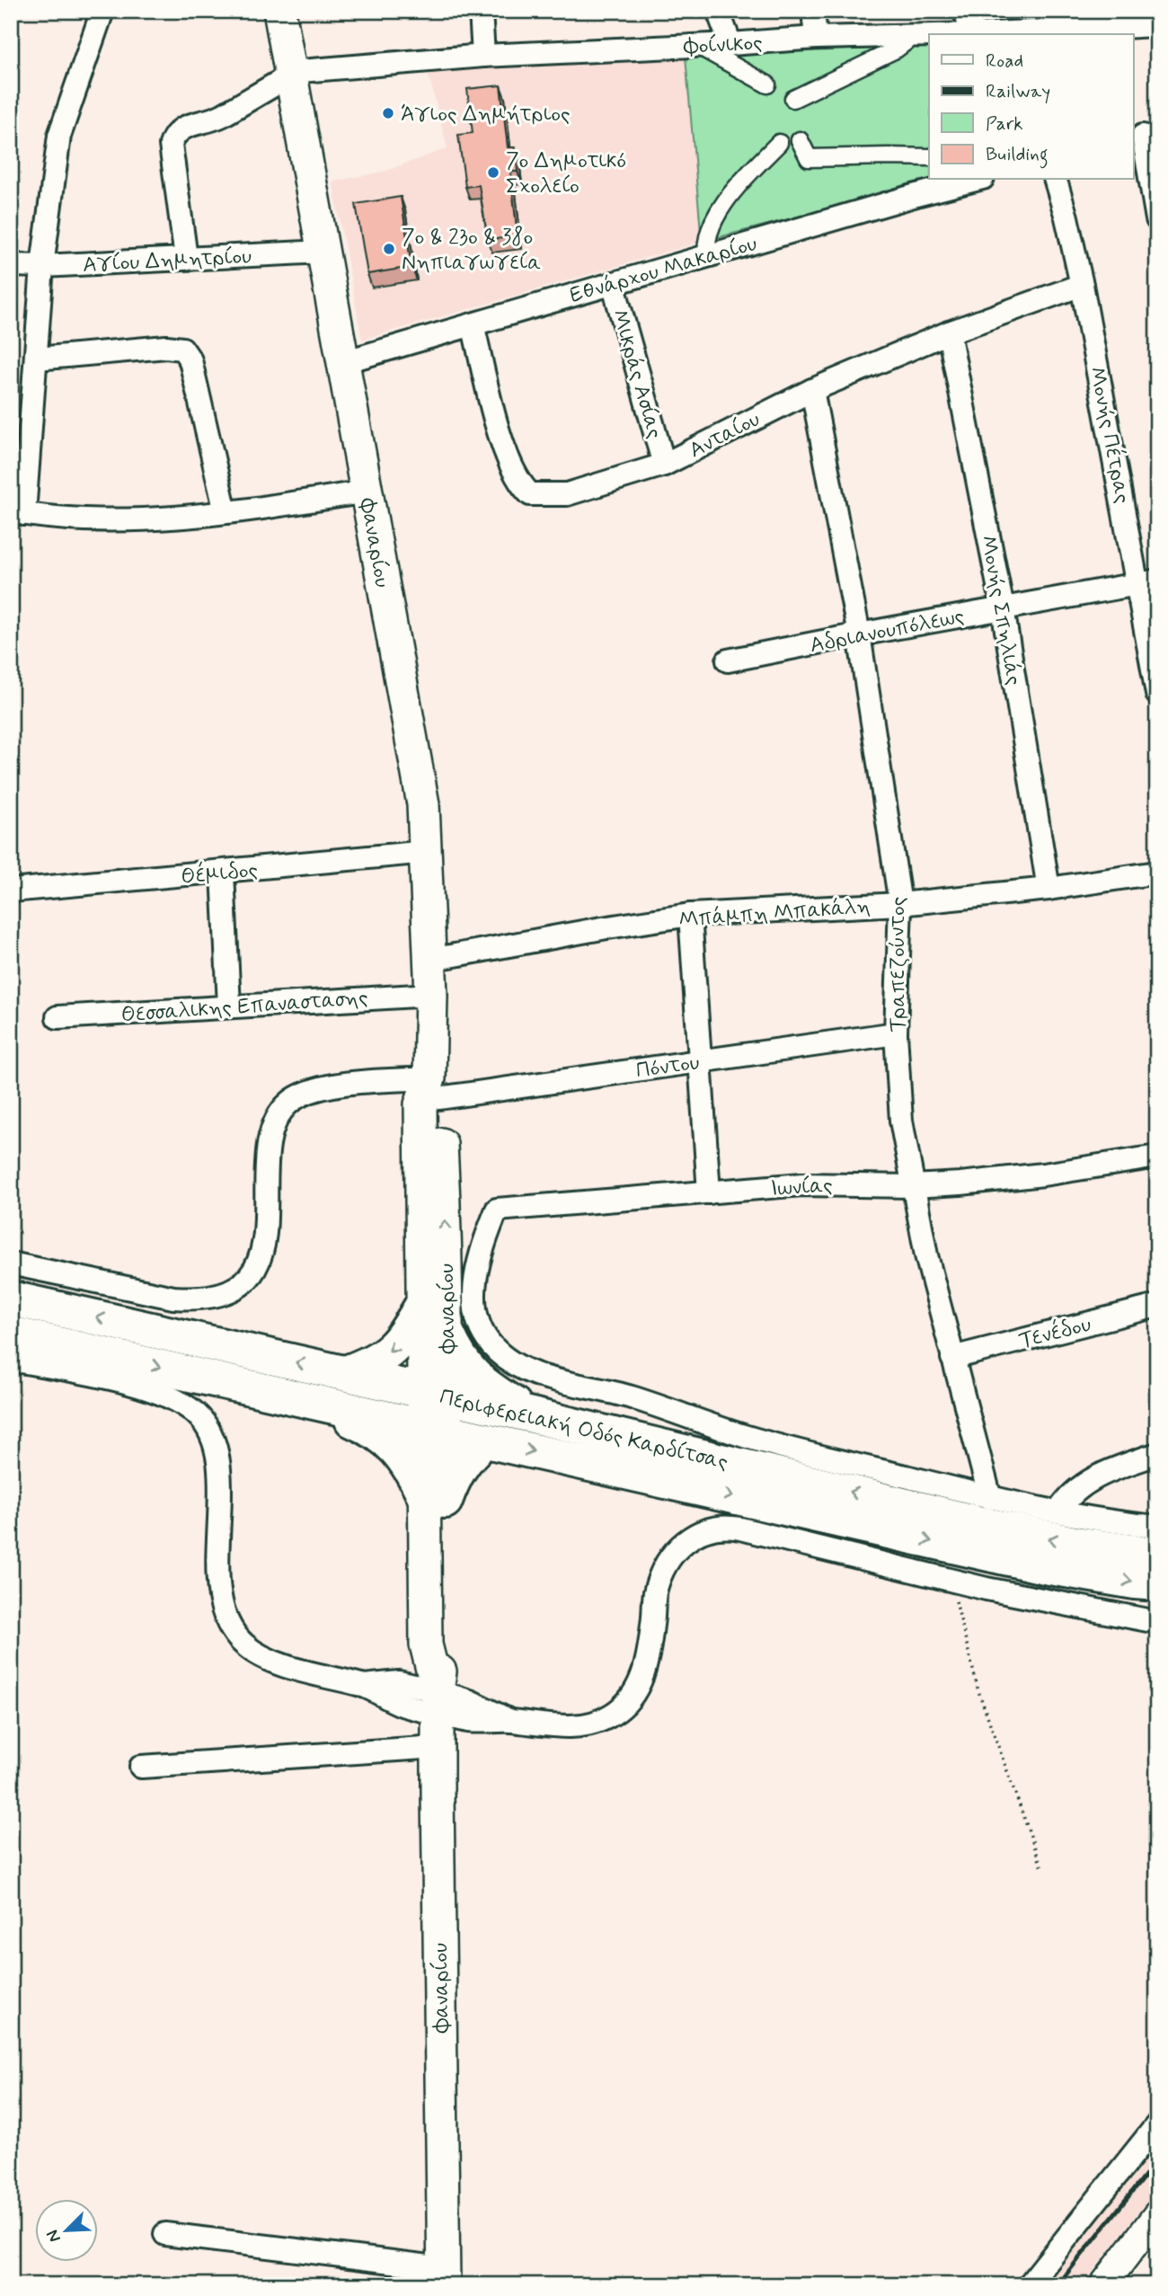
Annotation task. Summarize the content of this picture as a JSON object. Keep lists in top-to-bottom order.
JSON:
{
  "streets": {
    "main road": ["Φαναρίου", "Περιφερειακή Οδός Καρδίτσας"],
    "street": [
      "Φοίνικος",
      "Αγίου Δημητρίου",
      "Εθνάρχου Μακαρίου",
      "Μικράς Ασίας",
      "Ανταίου",
      "Μονής Πέτρας",
      "Μονής Σπηλιάς",
      "Αδριανουπόλεως",
      "Θέμιδος",
      "Μπάμπη Μπακάλη",
      "Τραπεζούντος",
      "Θεσσαλικης Επαναστασης",
      "Πόντου",
      "Ιωνίας",
      "Τενέδου"
    ]
  },
  "crossings": [
    ["Φοίνικος", "Φαναρίου"],
    ["Αγίου Δημητρίου", "Φαναρίου"],
    ["Εθνάρχου Μακαρίου", "Μικράς Ασίας"],
    ["Εθνάρχου Μακαρίου", "Ανταίου"],
    ["Εθνάρχου Μακαρίου", "Φαναρίου"],
    ["Μικράς Ασίας", "Ανταίου"],
    ["Ανταίου", "Μονής Πέτρας"],
    ["Ανταίου", "Μονής Σπηλιάς"],
    ["Ανταίου", "Τραπεζούντος"],
    ["Μονής Πέτρας", "Αδριανουπόλεως"],
    ["Φαναρίου", "Θέμιδος"],
    ["Φαναρίου", "Μπάμπη Μπακάλη"],
    ["Φαναρίου", "Θεσσαλικης Επαναστασης"],
    ["Φαναρίου", "Πόντου"],
    ["Φαναρίου", "Περιφερειακή Οδός Καρδίτσας"],
    ["Μονής Σπηλιάς", "Αδριανουπόλεως"],
    ["Μονής Σπηλιάς", "Μπάμπη Μπακάλη"],
    ["Αδριανουπόλεως", "Τραπεζούντος"],
    ["Μπάμπη Μπακάλη", "Τραπεζούντος"],
    ["Τραπεζούντος", "Πόντου"],
    ["Τραπεζούντος", "Ιωνίας"],
    ["Τραπεζούντος", "Τενέδου"]
  ],
  "places": ["Άγιος Δημήτριος", "7ο Δημοτικό Σχολείο", "7ο & 23ο & 38ο Νηπιαγωγεία"],
  "legend": [
    "Road",
    "Railway",
    "Park",
    "Building"
  ],
  "north": "bottom left"
}
